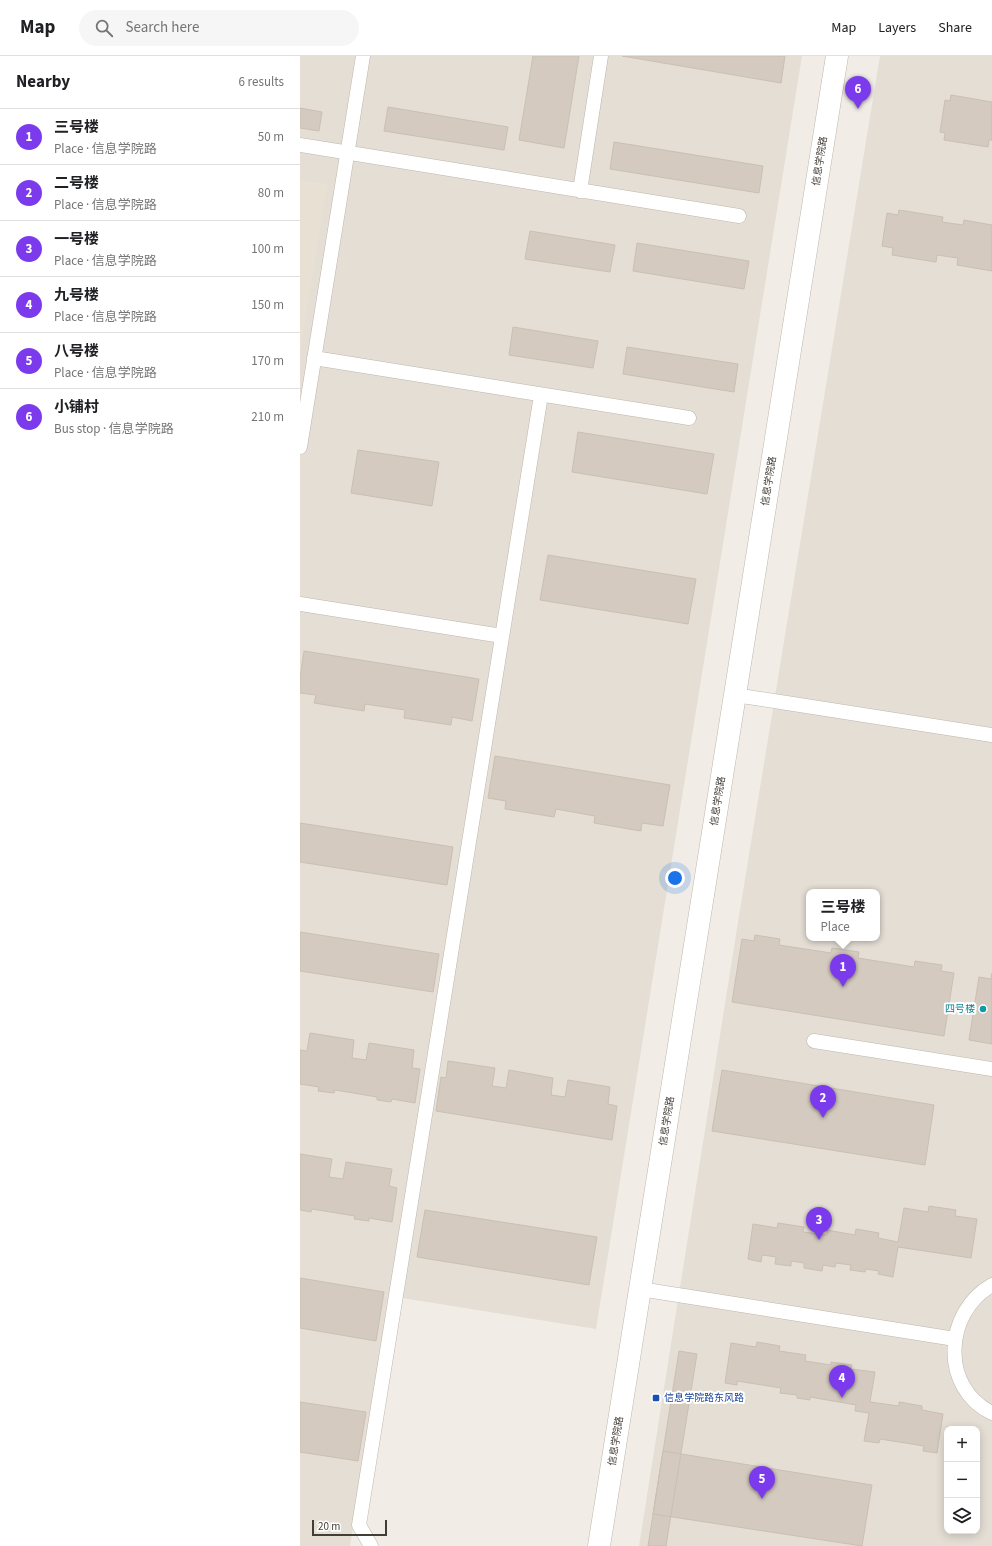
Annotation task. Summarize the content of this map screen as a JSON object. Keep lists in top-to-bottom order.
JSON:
{
  "streets": {
    "street": ["信息学院路"]
  },
  "places": {
    "other": ["四号楼"],
    "transit": ["信息学院路东风路"]
  },
  "scale_bar": "20 m",
  "page": {
    "header": "Map",
    "search": "Search here",
    "nav": ["Map", "Layers", "Share"],
    "heading": ["Nearby", "6 results"],
    "pins": [
      "6",
      "1",
      "2",
      "3",
      "4",
      "5"
    ],
    "list": [
      {
        "mark": "1",
        "name": "三号楼",
        "note": "Place · 信息学院路",
        "value": "50 m"
      },
      {
        "mark": "2",
        "name": "二号楼",
        "note": "Place · 信息学院路",
        "value": "80 m"
      },
      {
        "mark": "3",
        "name": "一号楼",
        "note": "Place · 信息学院路",
        "value": "100 m"
      },
      {
        "mark": "4",
        "name": "九号楼",
        "note": "Place · 信息学院路",
        "value": "150 m"
      },
      {
        "mark": "5",
        "name": "八号楼",
        "note": "Place · 信息学院路",
        "value": "170 m"
      },
      {
        "mark": "6",
        "name": "小铺村",
        "note": "Bus stop · 信息学院路",
        "value": "210 m"
      }
    ],
    "popup": ["三号楼", "Place"],
    "map_buttons": ["+", "−"],
    "scale": "20 m"
  }
}
